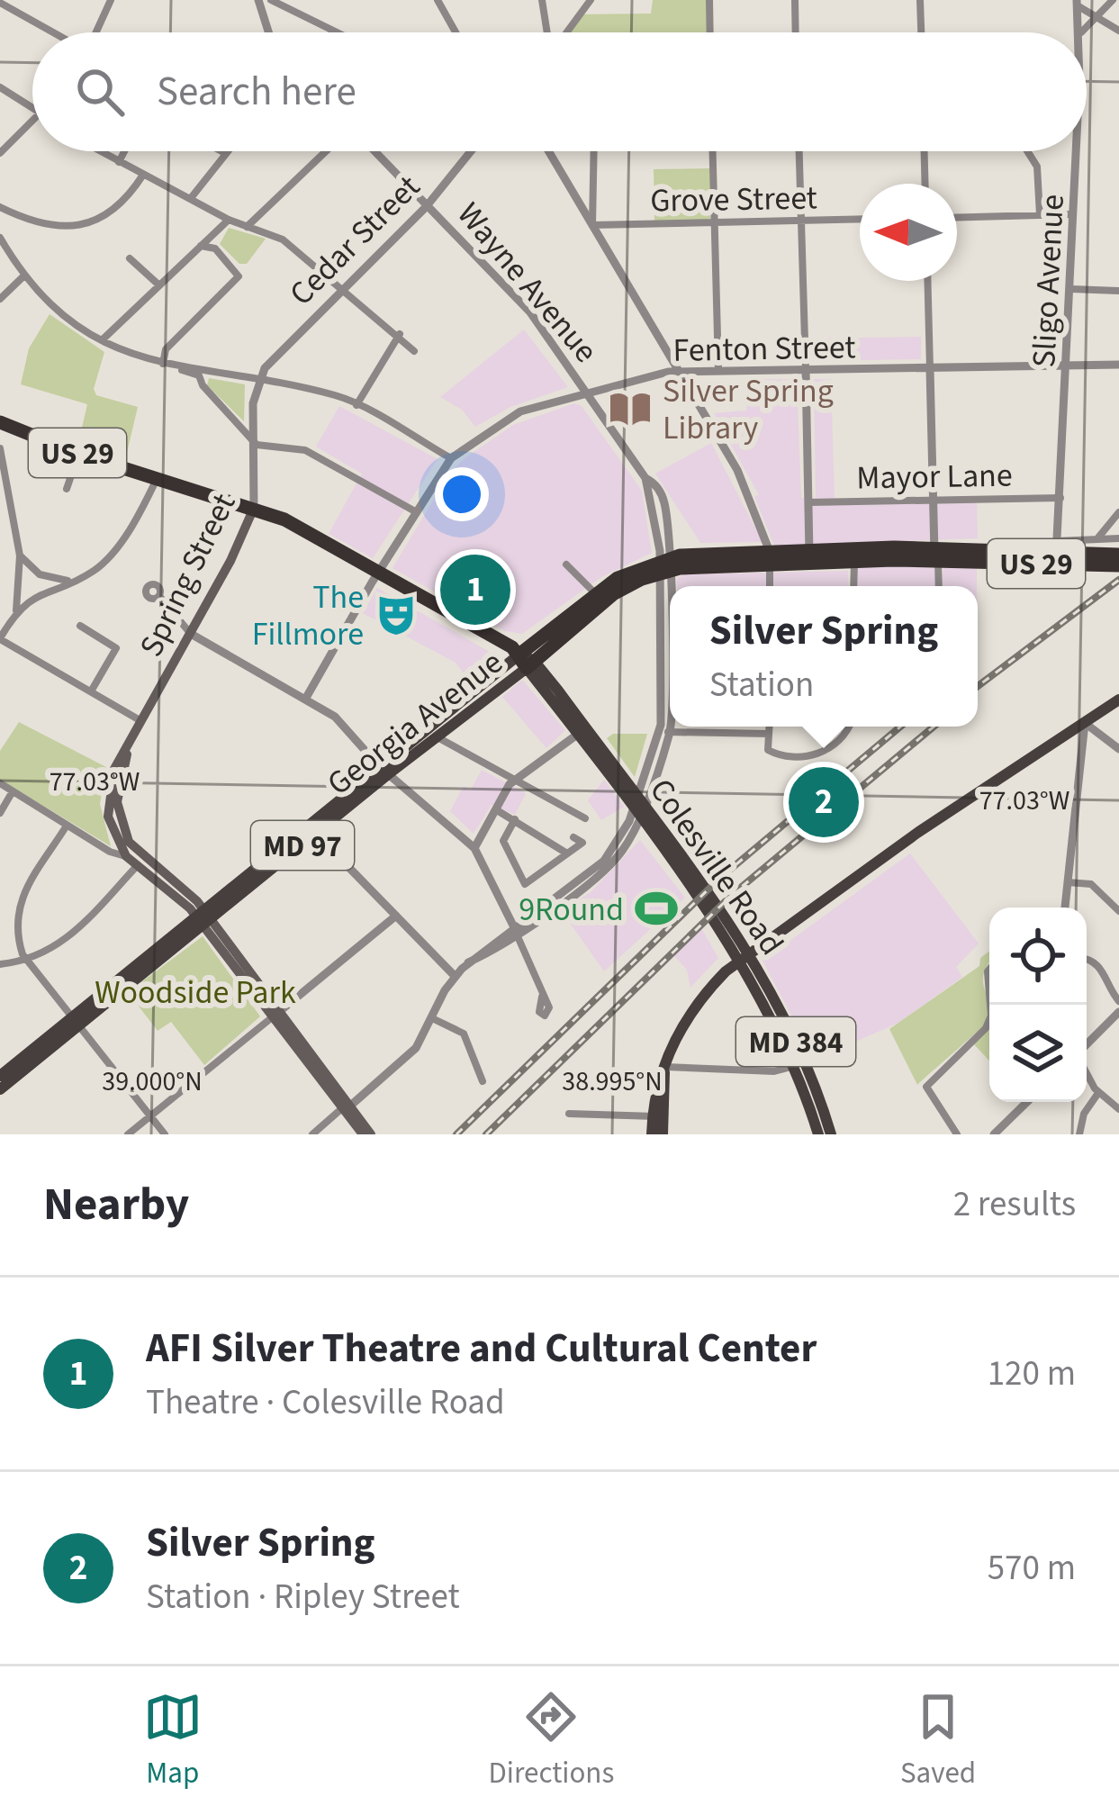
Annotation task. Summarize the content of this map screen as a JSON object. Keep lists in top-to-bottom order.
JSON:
{
  "streets": {
    "highway": ["US 29", "Georgia Avenue", "Colesville Road"],
    "main road": ["Spring Street", "MD 97", "MD 384"],
    "street": [
      "Grove Street",
      "Cedar Street",
      "Sligo Avenue",
      "Wayne Avenue",
      "Fenton Street",
      "Mayor Lane"
    ]
  },
  "crossings": [
    ["Cedar Street", "Wayne Avenue"],
    ["Cedar Street", "Spring Street"],
    ["Sligo Avenue", "Fenton Street"],
    ["Sligo Avenue", "Mayor Lane"],
    ["Sligo Avenue", "Georgia Avenue"],
    ["Wayne Avenue", "Fenton Street"],
    ["Wayne Avenue", "Spring Street"],
    ["Wayne Avenue", "Georgia Avenue"],
    ["Wayne Avenue", "Colesville Road"],
    ["Fenton Street", "Colesville Road"],
    ["Spring Street", "Georgia Avenue"],
    ["Spring Street", "Colesville Road"],
    ["Georgia Avenue", "MD 97"],
    ["Georgia Avenue", "Colesville Road"]
  ],
  "parks": ["Woodside Park"],
  "places": {
    "library": ["Silver Spring Library"],
    "theatre": ["The Fillmore"],
    "sports": ["9Round"]
  },
  "north": "left",
  "page": {
    "search": "Search here",
    "pins": ["1", "2"],
    "popup": ["Silver Spring", "Station"],
    "heading": ["Nearby", "2 results"],
    "list": [
      {
        "mark": "1",
        "name": "AFI Silver Theatre and Cultural Center",
        "note": "Theatre · Colesville Road",
        "value": "120 m"
      },
      {
        "mark": "2",
        "name": "Silver Spring",
        "note": "Station · Ripley Street",
        "value": "570 m"
      }
    ],
    "nav": ["Map", "Directions", "Saved"]
  },
  "coordinates": ["77.03°W", "39.000°N", "38.995°N"]
}
